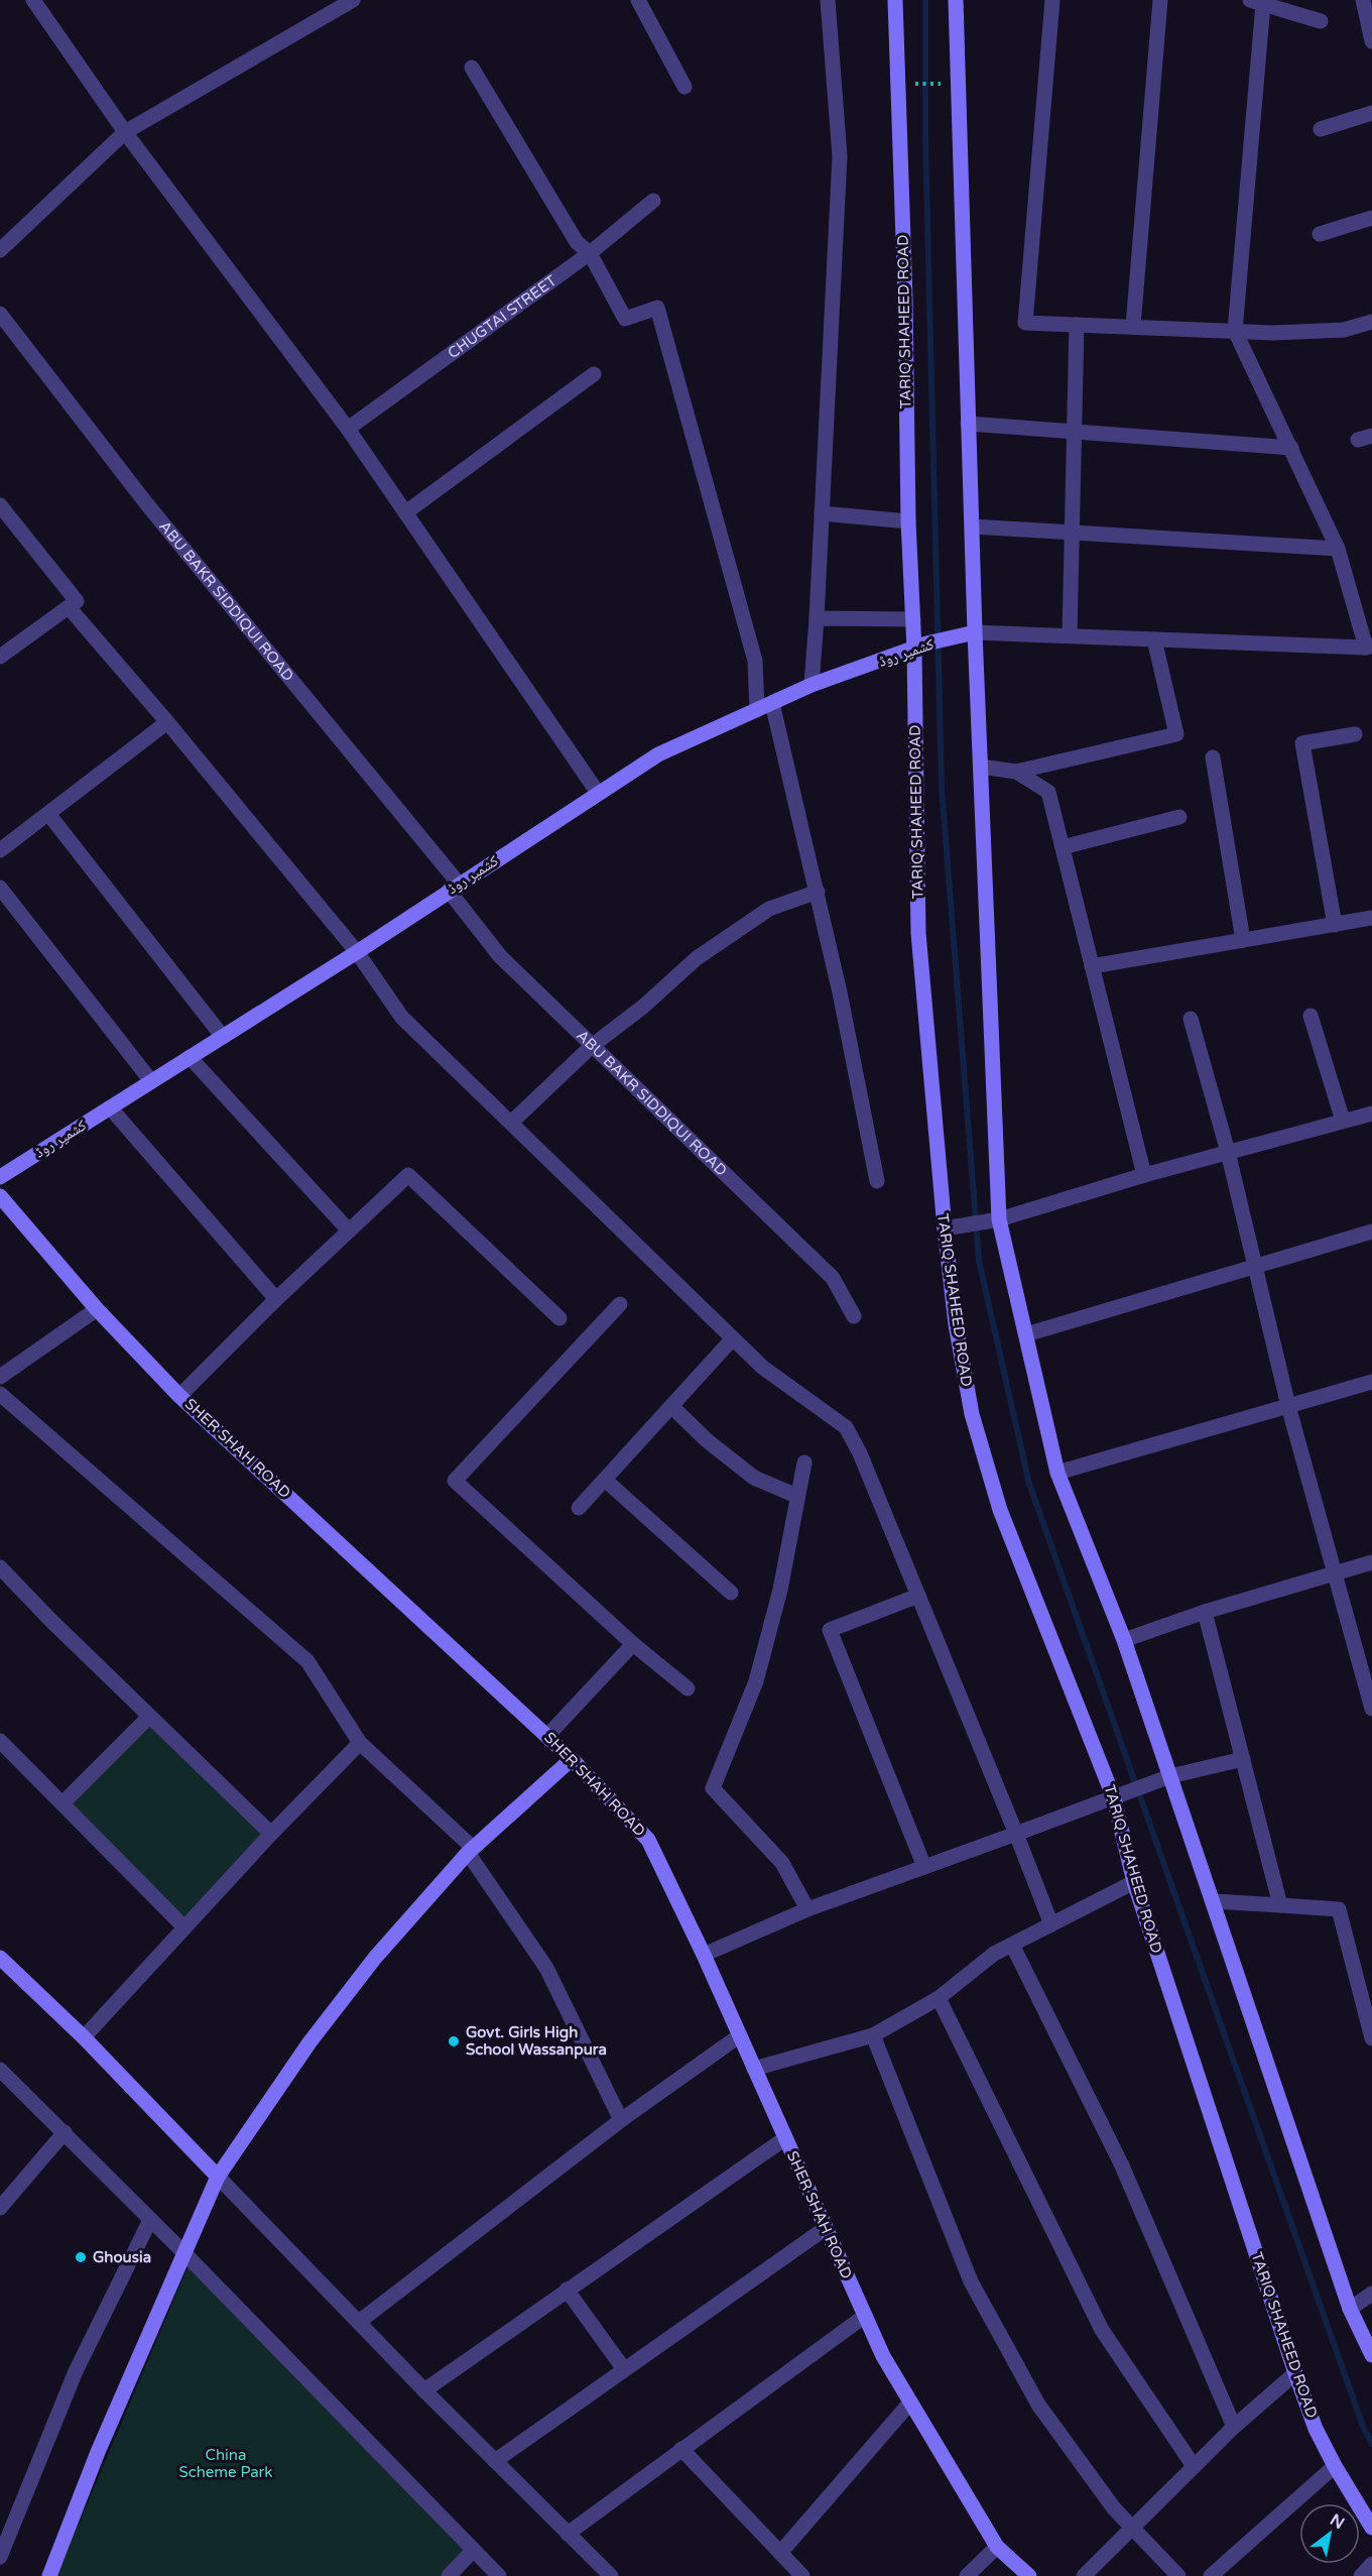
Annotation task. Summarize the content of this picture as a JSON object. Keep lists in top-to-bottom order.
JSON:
{
  "streets": {
    "main road": ["TARIQ SHAHEED ROAD", "کشمیر روڈ", "SHER SHAH ROAD"],
    "street": ["CHUGTAI STREET", "ABU BAKR SIDDIQUI ROAD"]
  },
  "crossings": [
    ["TARIQ SHAHEED ROAD", "کشمیر روڈ"],
    ["ABU BAKR SIDDIQUI ROAD", "کشمیر روڈ"]
  ],
  "parks": ["China Scheme Park"],
  "places": ["Govt. Girls High School Wassanpura", "Ghousia"],
  "north": "top right"
}
